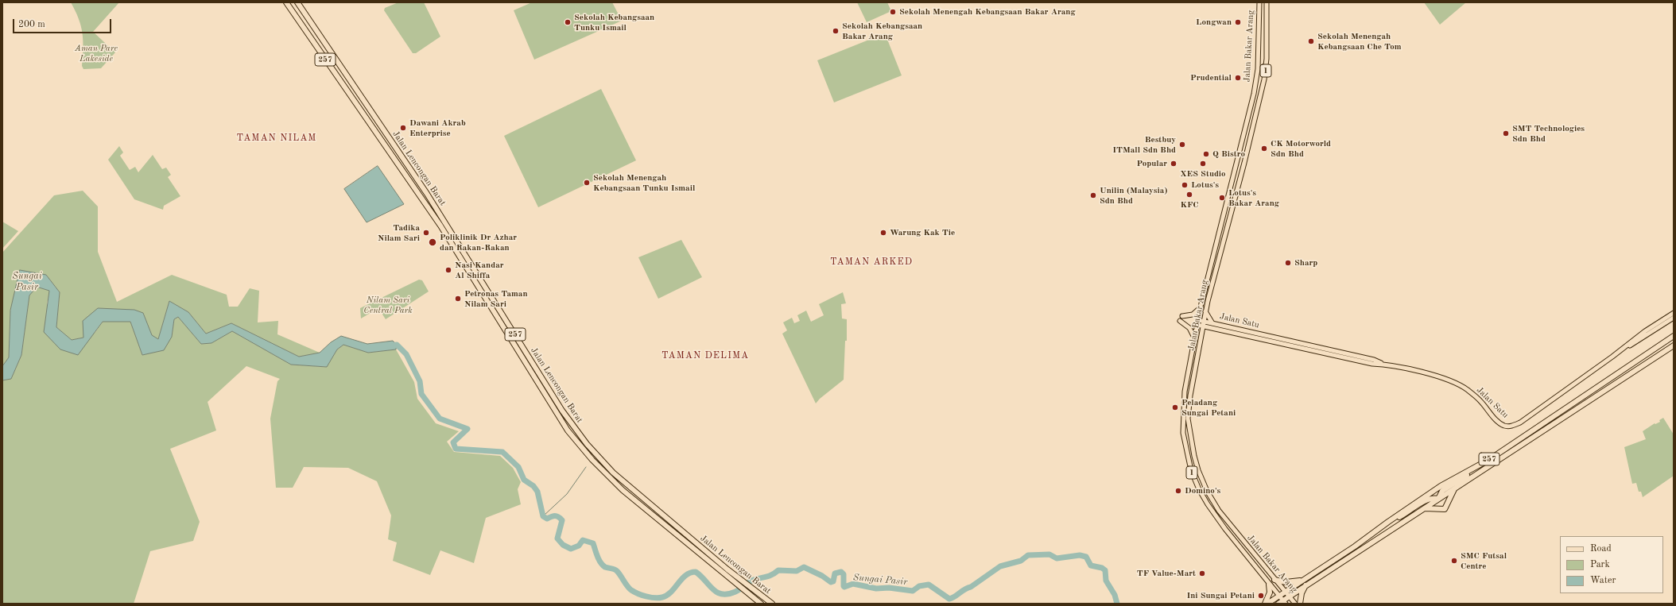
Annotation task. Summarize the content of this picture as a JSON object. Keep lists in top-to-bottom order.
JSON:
{
  "streets": {
    "highway": ["257", "Jalan Lencongan Barat"],
    "main road": ["Jalan Bakar Arang", "1", "Jalan Satu"]
  },
  "crossings": [
    ["Jalan Bakar Arang", "257"],
    ["Jalan Bakar Arang", "Jalan Satu"]
  ],
  "districts": ["TAMAN NILAM", "TAMAN ARKED", "TAMAN DELIMA"],
  "water": ["Sungai Pasir"],
  "parks": ["Aman Parc Lakeside", "Nilam Sari Central Park"],
  "places": [
    "Sekolah Menengah Kebangsaan Bakar Arang",
    "Sekolah Kebangsaan Tunku Ismail",
    "Longwan",
    "Sekolah Kebangsaan Bakar Arang",
    "Sekolah Menengah Kebangsaan Che Tom",
    "Prudential",
    "Dawani Akrab Enterprise",
    "SMT Technologies Sdn Bhd",
    "Bestbuy ITMall Sdn Bhd",
    "CK Motorworld Sdn Bhd",
    "Q Bistro",
    "Popular",
    "XES Studio",
    "Sekolah Menengah Kebangsaan Tunku Ismail",
    "Lotus's",
    "KFC",
    "Unilin (Malaysia) Sdn Bhd",
    "Lotus's Bakar Arang",
    "Tadika Nilam Sari",
    "Warung Kak Tie",
    "Poliklinik Dr Azhar dan Rakan-Rakan",
    "Sharp",
    "Nasi Kandar Al Shiffa",
    "Petronas Taman Nilam Sari",
    "Peladang Sungai Petani",
    "Domino's",
    "SMC Futsal Centre",
    "TF Value-Mart",
    "Ini Sungai Petani"
  ],
  "legend": ["Road", "Park", "Water"],
  "scale_bar": "200 m"
}
